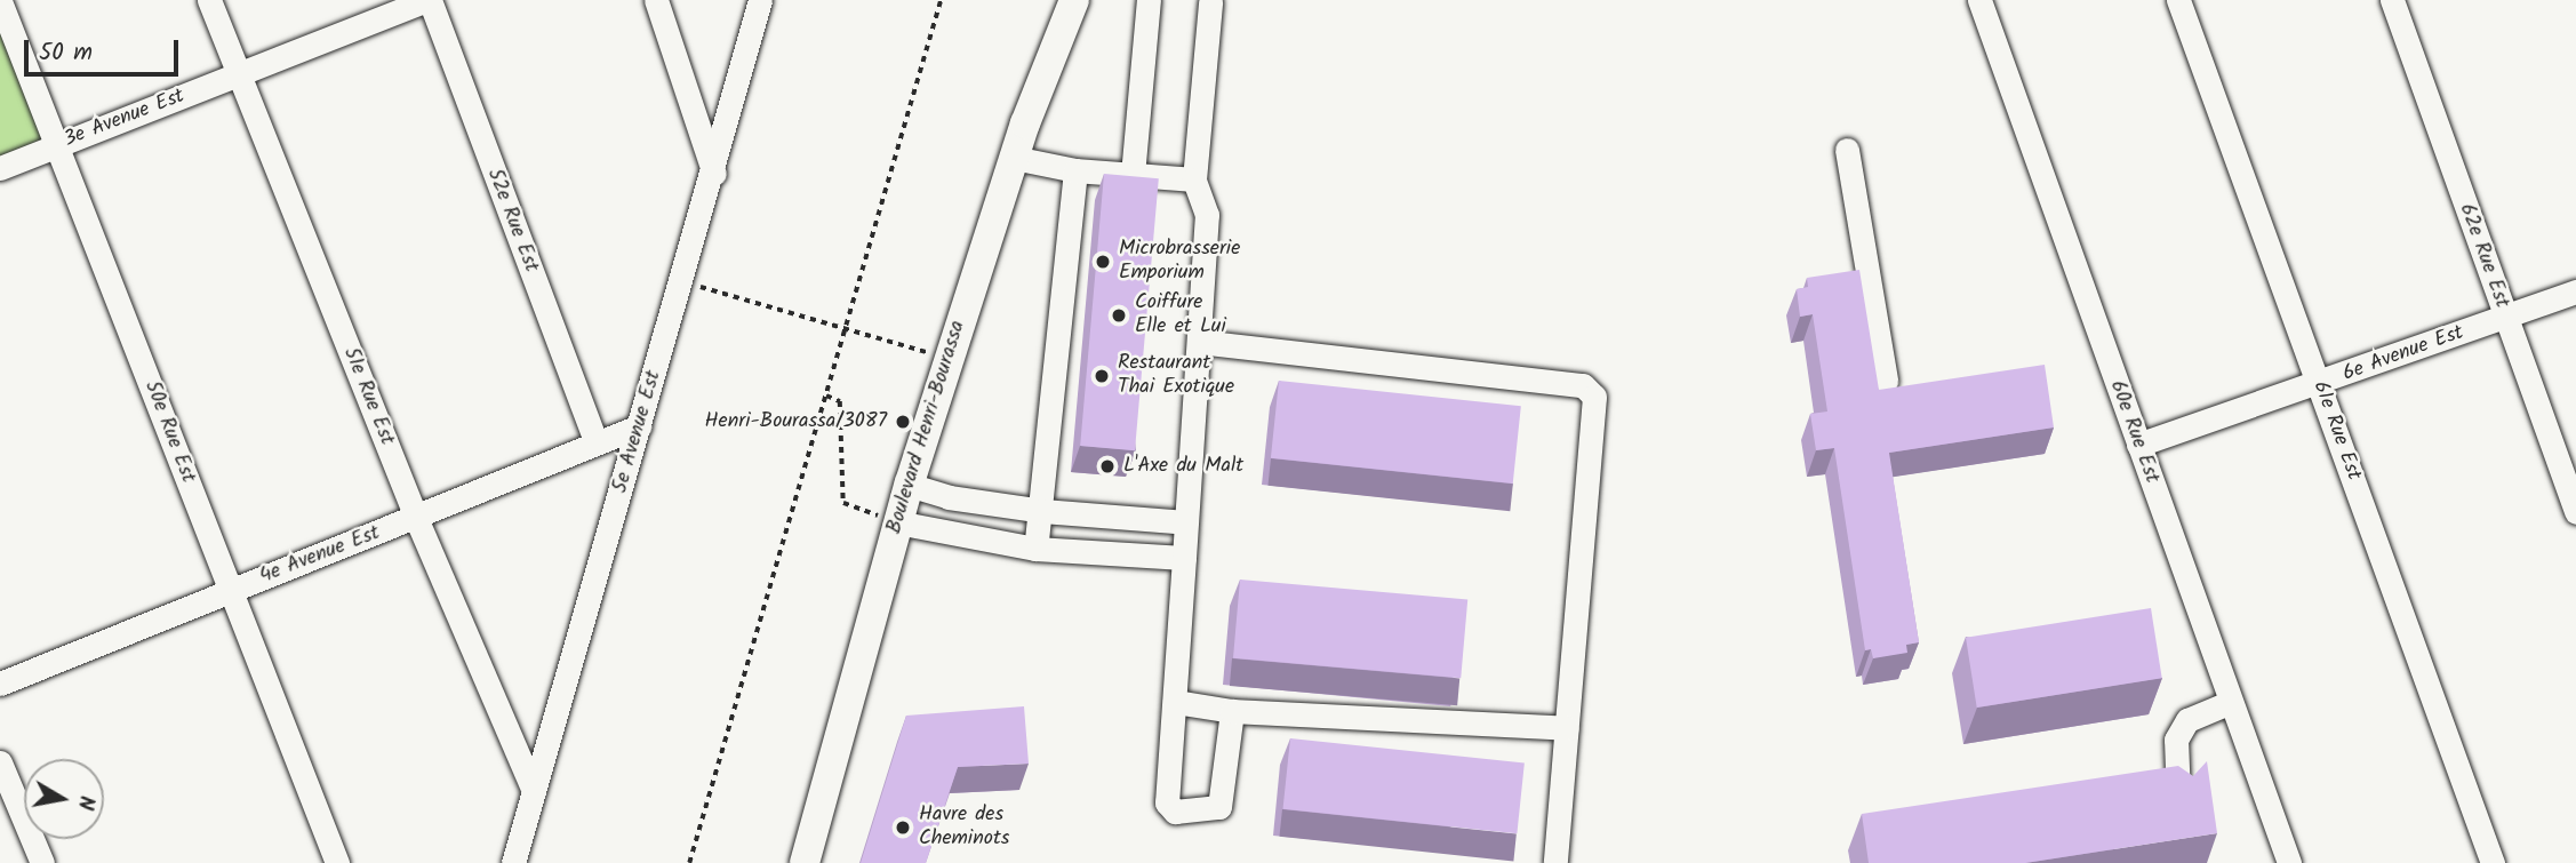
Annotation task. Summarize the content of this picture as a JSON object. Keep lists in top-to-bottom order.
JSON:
{
  "streets": {
    "main road": ["Boulevard Henri-Bourassa"],
    "street": [
      "3e Avenue Est",
      "52e Rue Est",
      "62e Rue Est",
      "6e Avenue Est",
      "51e Rue Est",
      "61e Rue Est",
      "50e Rue Est",
      "5e Avenue Est",
      "60e Rue Est",
      "4e Avenue Est"
    ]
  },
  "crossings": [
    ["3e Avenue Est", "52e Rue Est"],
    ["3e Avenue Est", "51e Rue Est"],
    ["3e Avenue Est", "50e Rue Est"],
    ["52e Rue Est", "4e Avenue Est"],
    ["62e Rue Est", "6e Avenue Est"],
    ["6e Avenue Est", "61e Rue Est"],
    ["6e Avenue Est", "60e Rue Est"],
    ["51e Rue Est", "5e Avenue Est"],
    ["51e Rue Est", "4e Avenue Est"],
    ["50e Rue Est", "4e Avenue Est"],
    ["5e Avenue Est", "4e Avenue Est"]
  ],
  "places": [
    "Microbrasserie Emporium",
    "Coiffure Elle et Lui",
    "Restaurant Thai Exotique",
    "Henri-Bourassa/3087",
    "L'Axe du Malt",
    "Havre des Cheminots"
  ],
  "scale_bar": "50 m",
  "north": "right"
}
